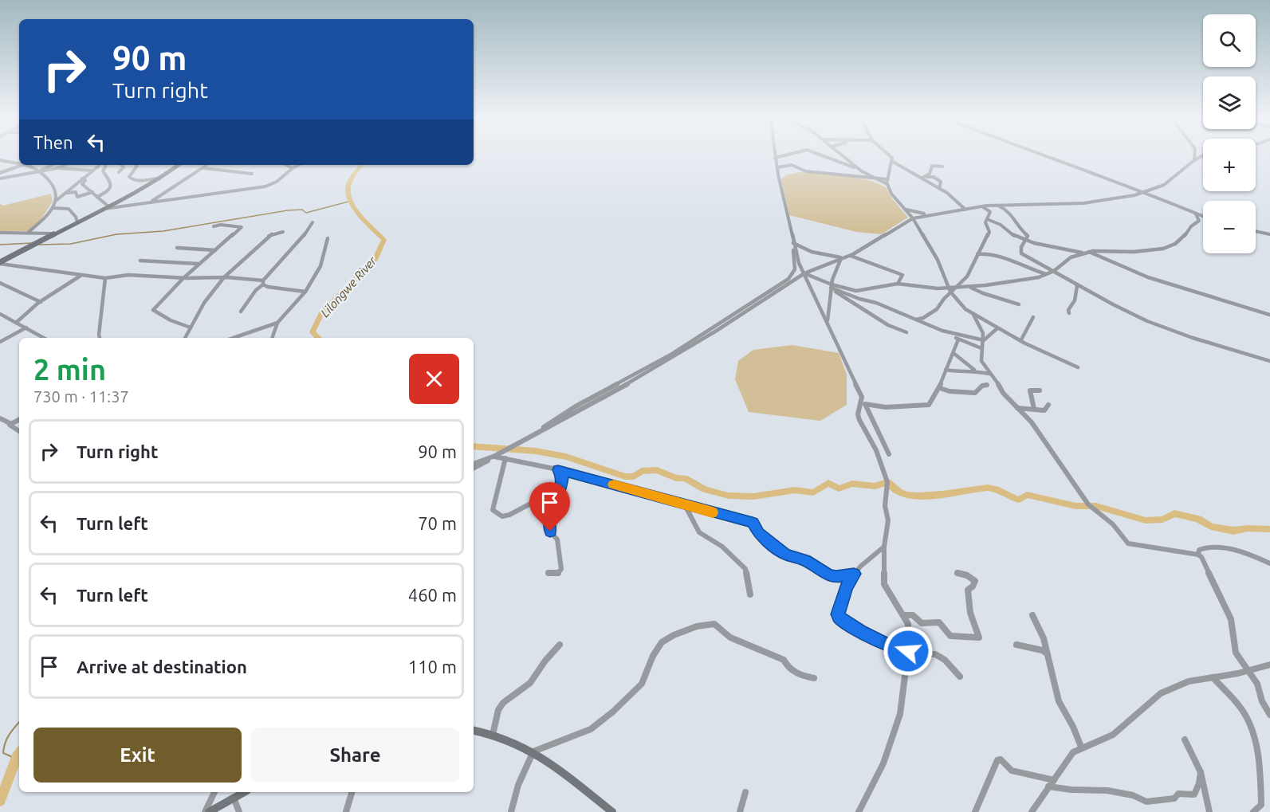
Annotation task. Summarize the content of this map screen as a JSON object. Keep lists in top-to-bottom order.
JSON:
{
  "water": ["Lilongwe River"],
  "page": {
    "map_buttons": ["+", "−"],
    "turn": ["90 m", "Turn right"],
    "then": "Then",
    "heading": ["2 min", "730 m · 11:37"],
    "list": [
      {
        "name": "Turn right",
        "value": "90 m"
      },
      {
        "name": "Turn left",
        "value": "70 m"
      },
      {
        "name": "Turn left",
        "value": "460 m"
      },
      {
        "name": "Arrive at destination",
        "value": "110 m"
      }
    ],
    "buttons": ["Exit", "Share"]
  }
}
